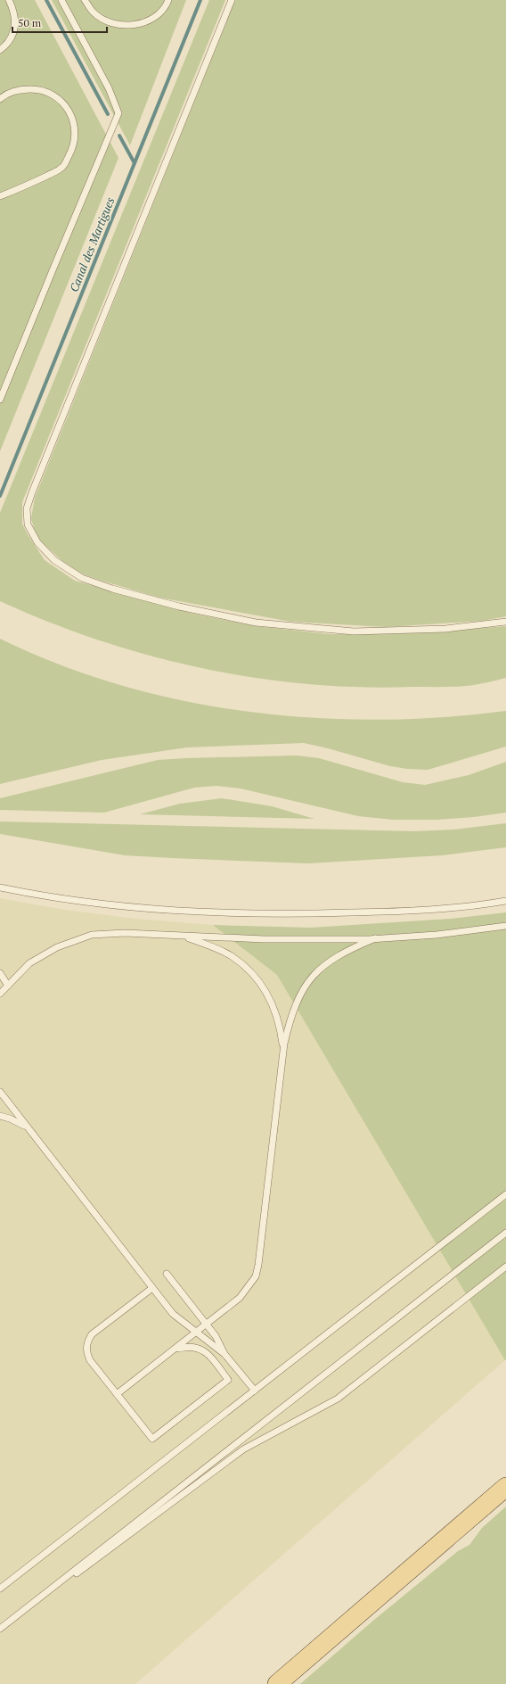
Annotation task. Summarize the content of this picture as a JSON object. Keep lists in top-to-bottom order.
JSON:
{
  "water": ["Canal des Martigues"],
  "scale_bar": "50 m"
}
